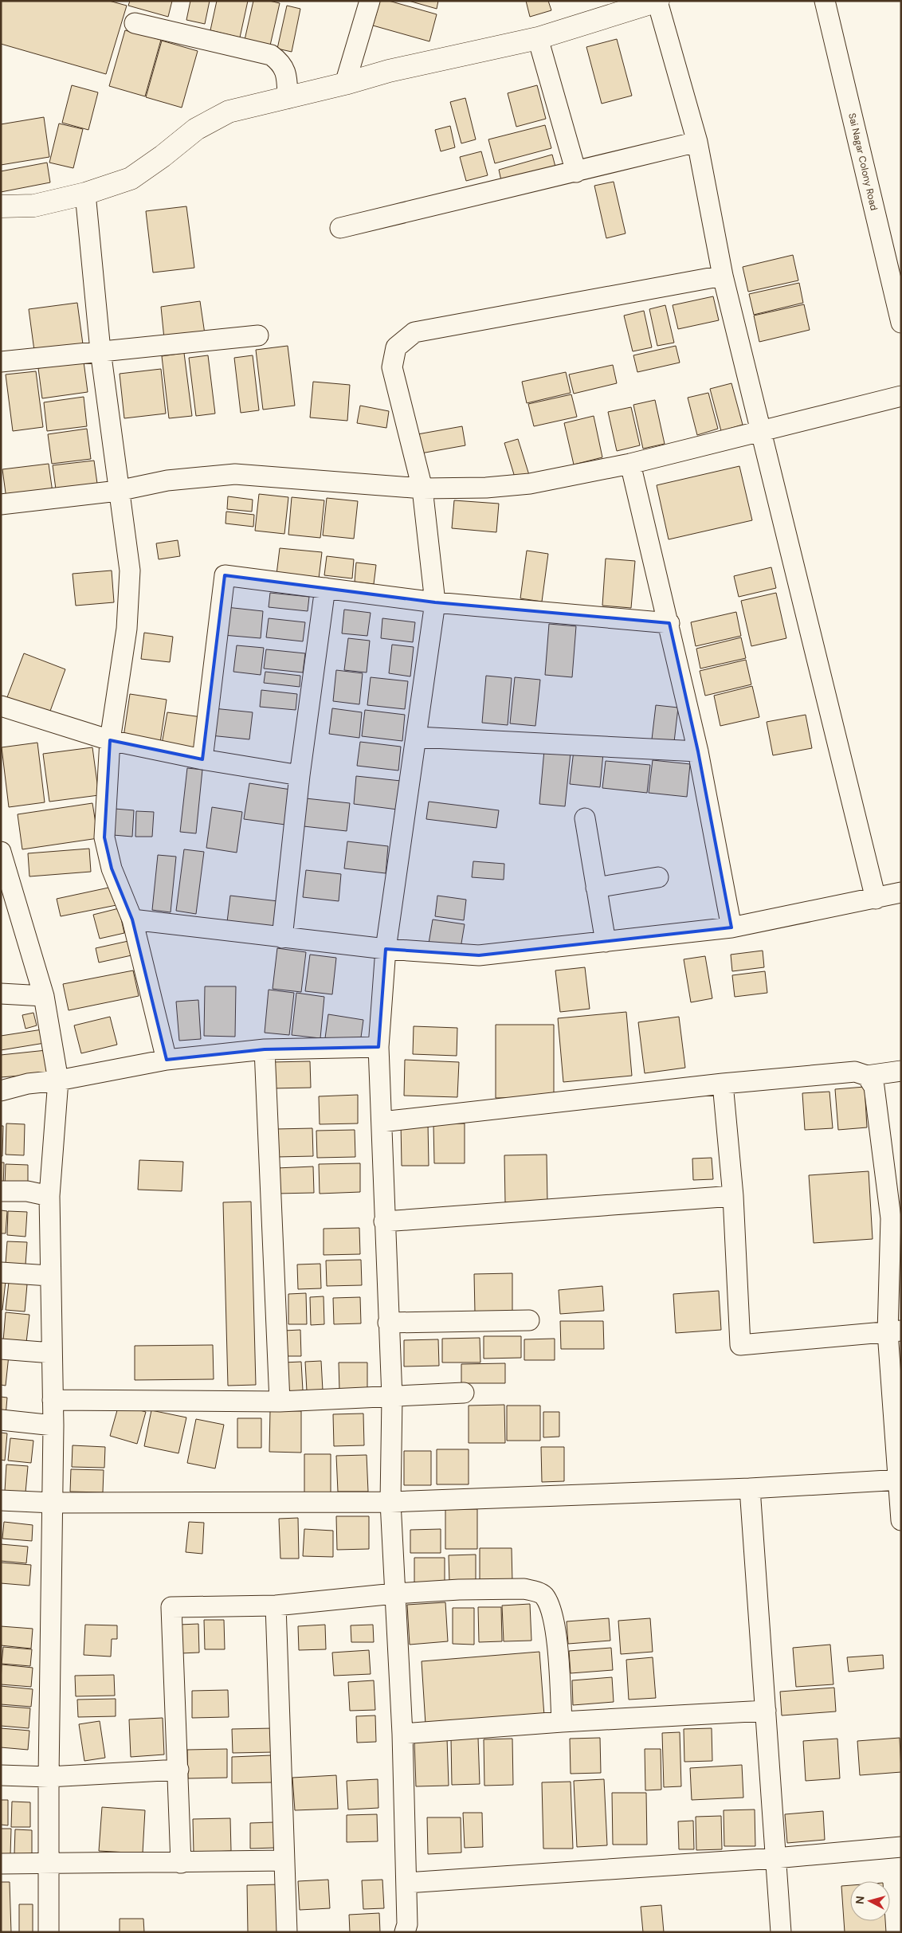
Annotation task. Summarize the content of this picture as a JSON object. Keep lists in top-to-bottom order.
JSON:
{
  "streets": {
    "street": ["Sai Nagar Colony Road"]
  },
  "north": "left"
}
